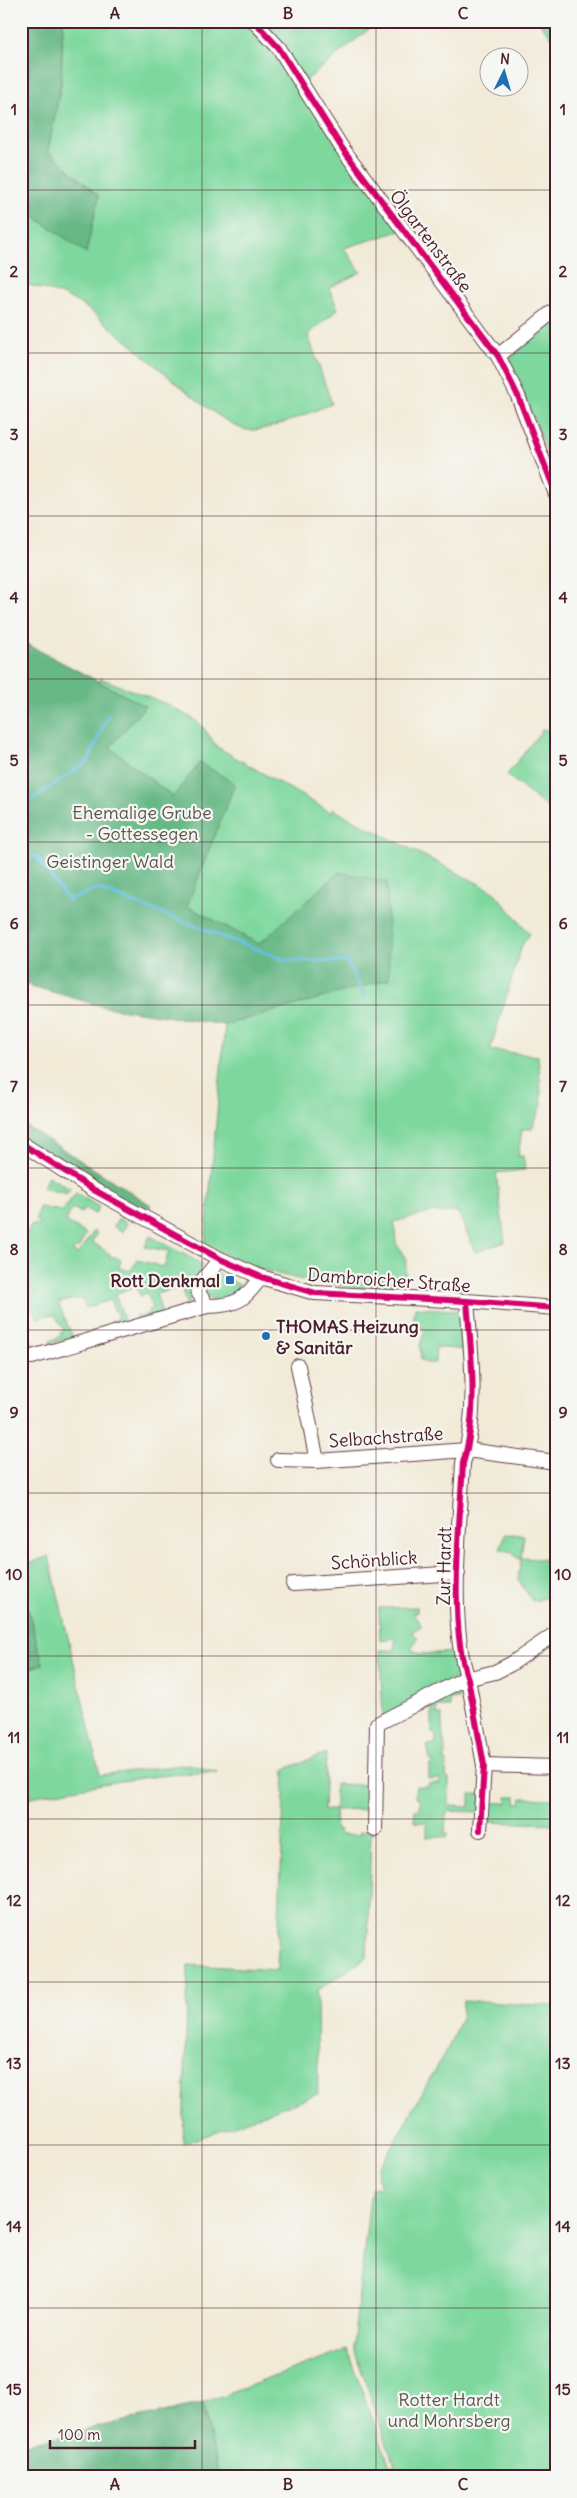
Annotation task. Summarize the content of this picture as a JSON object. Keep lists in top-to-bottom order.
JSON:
{
  "streets": {
    "street": [
      "Ölgartenstraße",
      "Dambroicher Straße",
      "Selbachstraße",
      "Schönblick",
      "Zur Hardt"
    ]
  },
  "crossings": [
    ["Dambroicher Straße", "Zur Hardt"],
    ["Selbachstraße", "Zur Hardt"],
    ["Schönblick", "Zur Hardt"]
  ],
  "parks": ["Ehemalige Grube - Gottessegen", "Geistinger Wald", "Rotter Hardt und Mohrsberg"],
  "places": {
    "transit": ["Rott Denkmal"],
    "other": ["THOMAS Heizung & Sanitär"]
  },
  "scale_bar": "100 m",
  "north": "top",
  "grid": {
    "columns": ["A", "B", "C"],
    "rows": [
      "1",
      "2",
      "3",
      "4",
      "5",
      "6",
      "7",
      "8",
      "9",
      "10",
      "11",
      "12",
      "13",
      "14",
      "15"
    ]
  }
}
